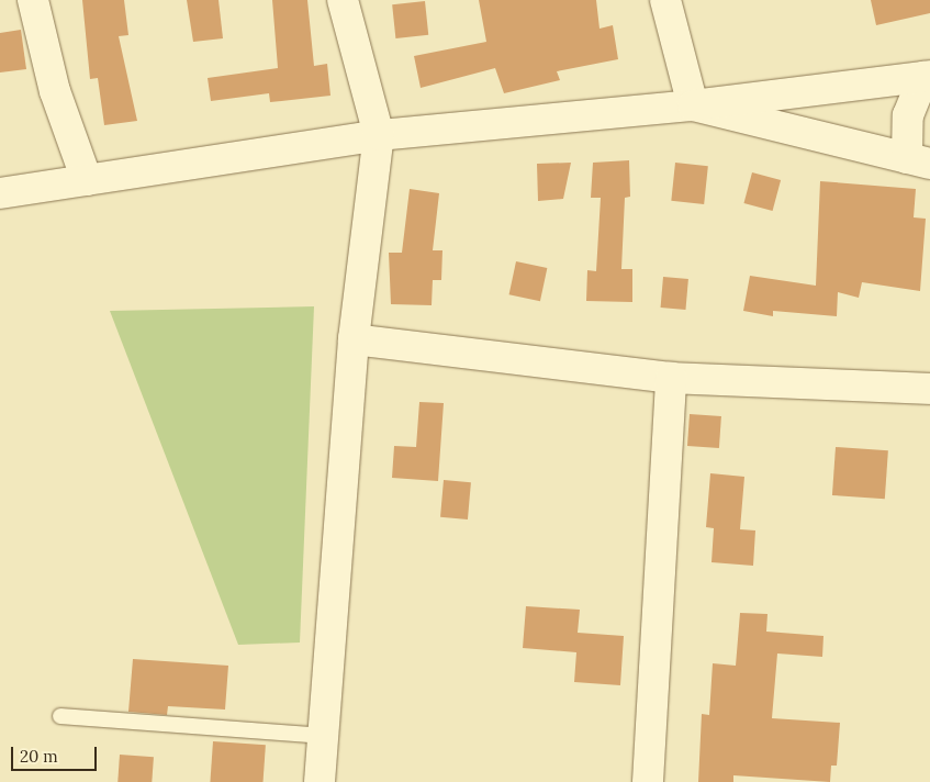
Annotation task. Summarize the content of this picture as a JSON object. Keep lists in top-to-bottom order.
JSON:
{
  "scale_bar": "20 m"
}
